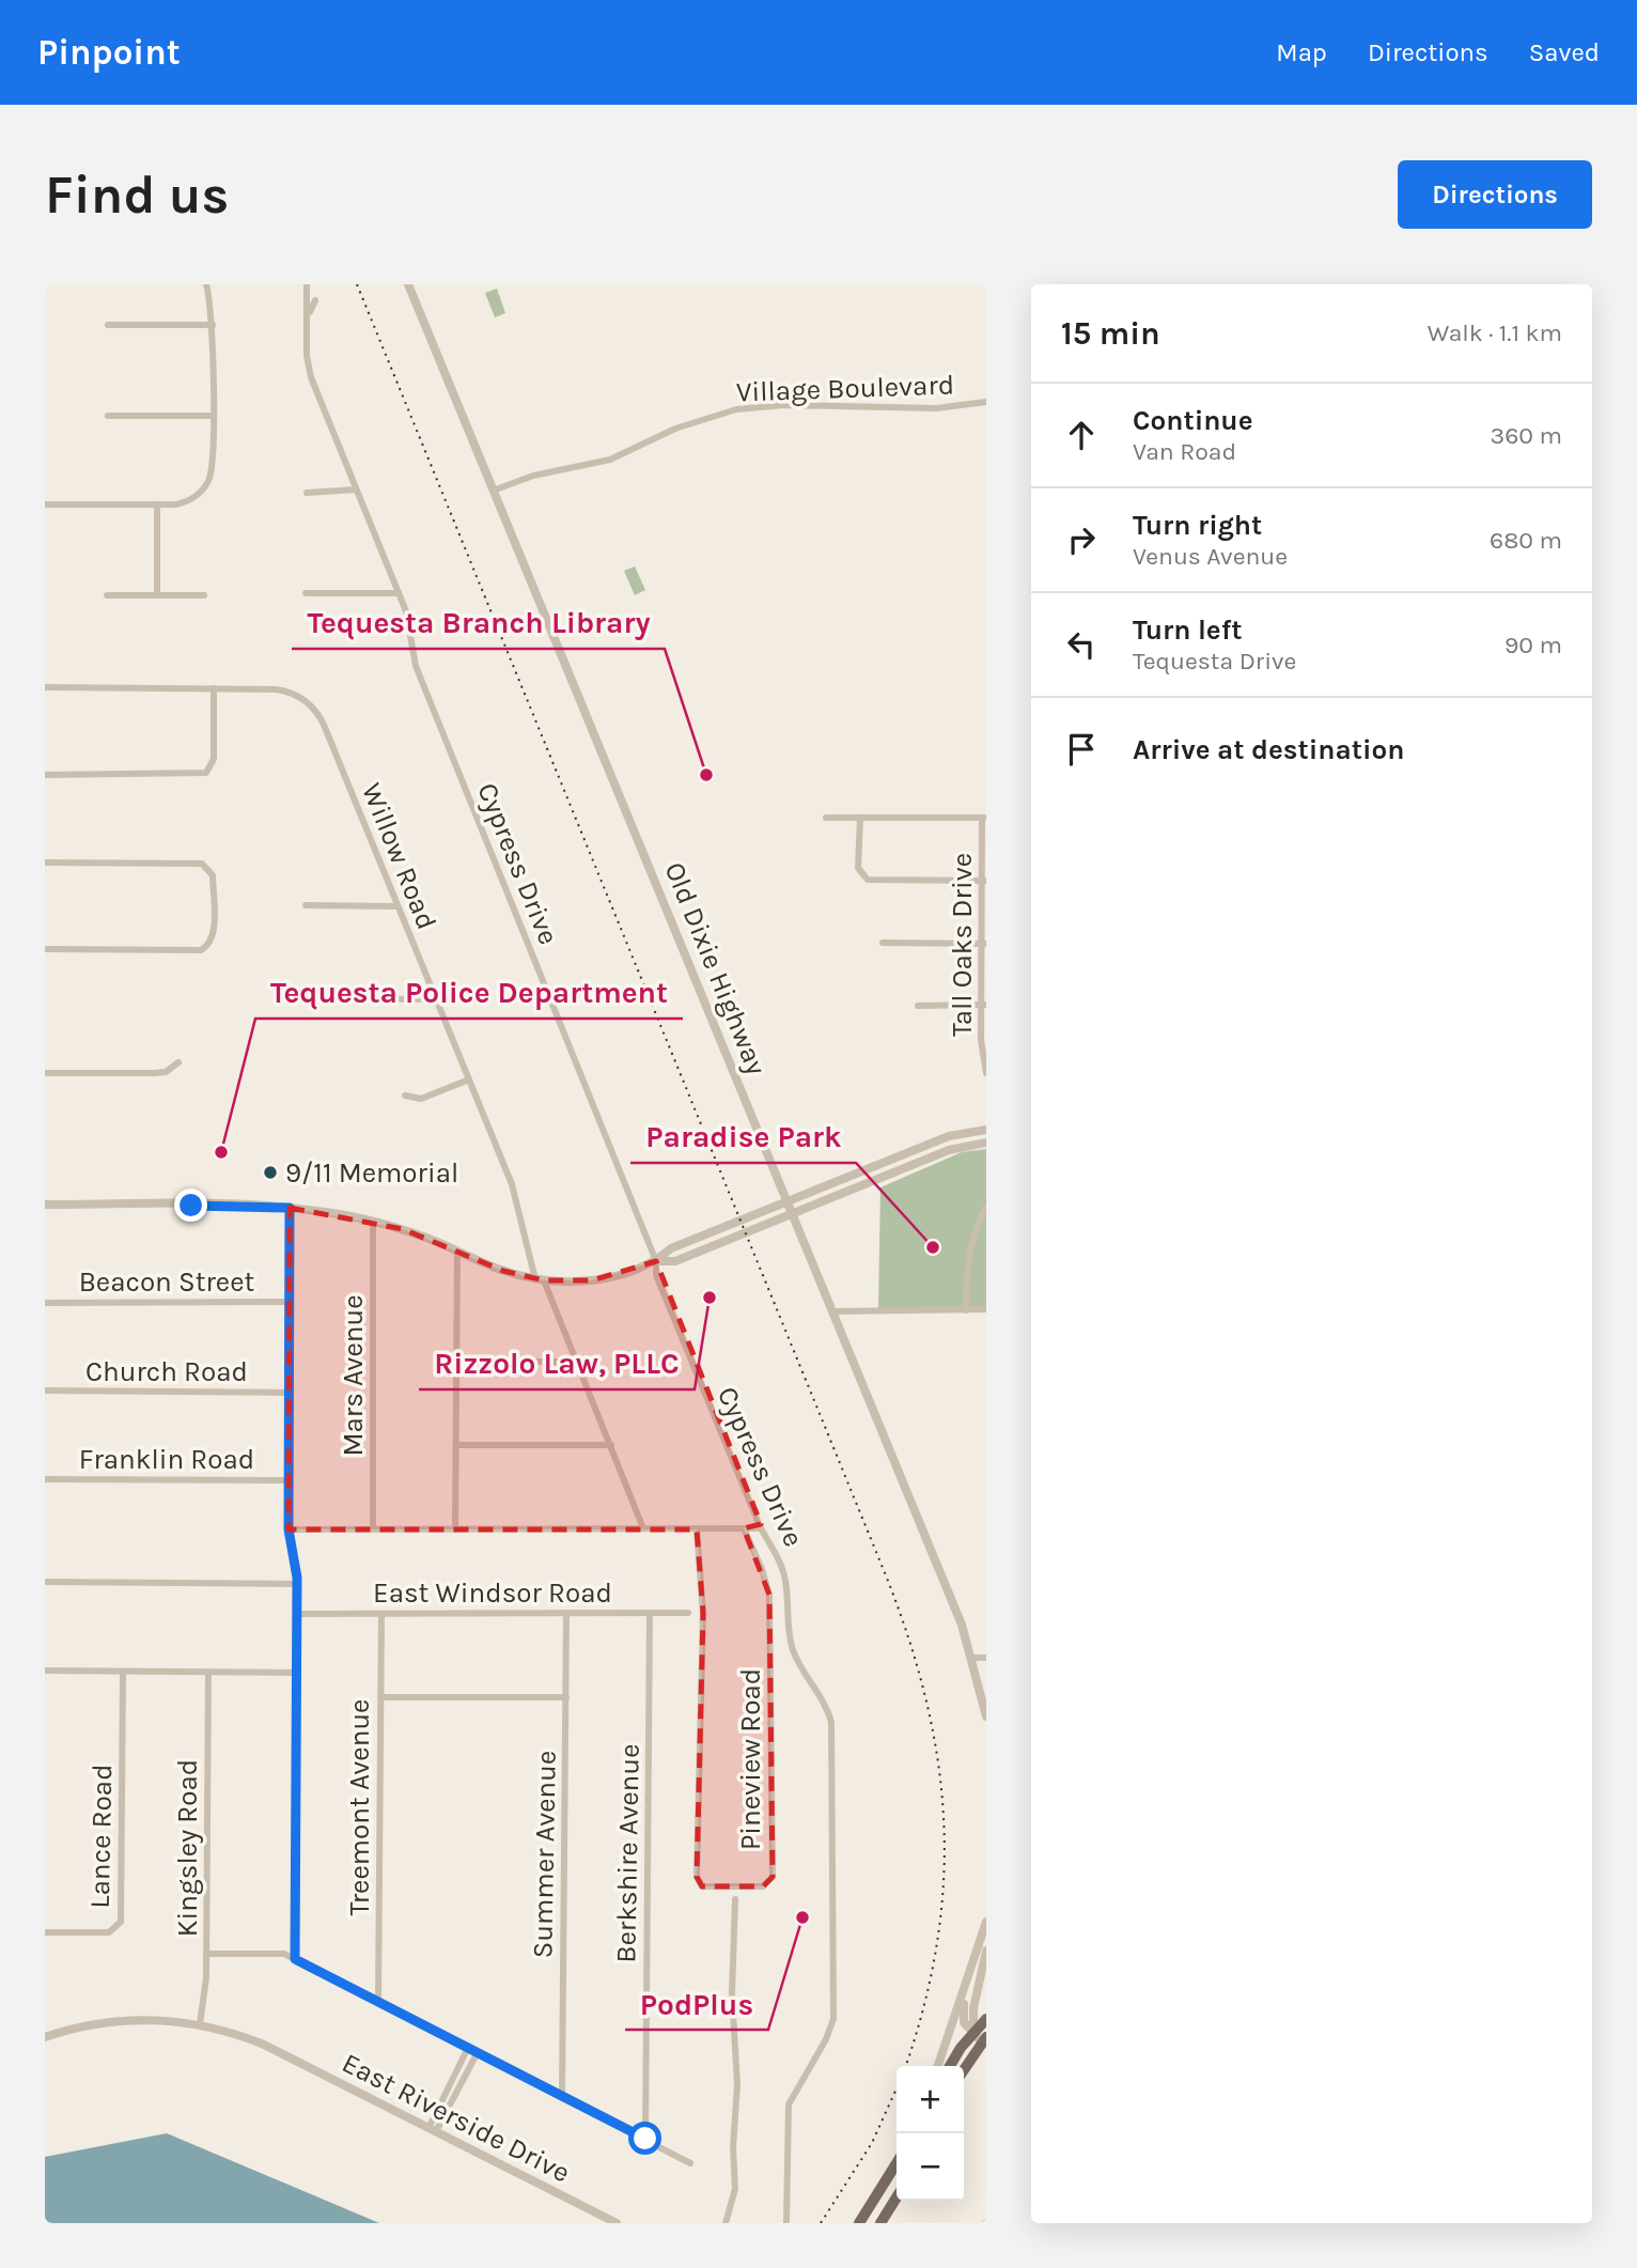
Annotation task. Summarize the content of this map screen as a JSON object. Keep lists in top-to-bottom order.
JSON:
{
  "streets": {
    "street": [
      "Village Boulevard",
      "Willow Road",
      "Cypress Drive",
      "Tall Oaks Drive",
      "Old Dixie Highway",
      "Beacon Street",
      "Church Road",
      "Mars Avenue",
      "Franklin Road",
      "East Windsor Road",
      "Pineview Road",
      "Treemont Avenue",
      "Lance Road",
      "Kingsley Road",
      "Berkshire Avenue",
      "Summer Avenue",
      "East Riverside Drive"
    ]
  },
  "crossings": [
    ["Village Boulevard", "Old Dixie Highway"],
    ["East Windsor Road", "Treemont Avenue"],
    ["East Windsor Road", "Berkshire Avenue"],
    ["East Windsor Road", "Summer Avenue"],
    ["Kingsley Road", "East Riverside Drive"]
  ],
  "places": [
    "Tequesta Branch Library",
    "Tequesta Police Department",
    "9/11 Memorial",
    "Paradise Park",
    "Rizzolo Law, PLLC",
    "PodPlus"
  ],
  "page": {
    "header": "Pinpoint",
    "nav": ["Map", "Directions", "Saved"],
    "buttons": "Directions",
    "title": "Find us",
    "heading": ["15 min", "Walk · 1.1 km"],
    "list": [
      ["Continue", "Van Road", "360 m"],
      ["Turn right", "Venus Avenue", "680 m"],
      ["Turn left", "Tequesta Drive", "90 m"],
      "Arrive at destination"
    ],
    "map_buttons": ["+", "−"]
  }
}
